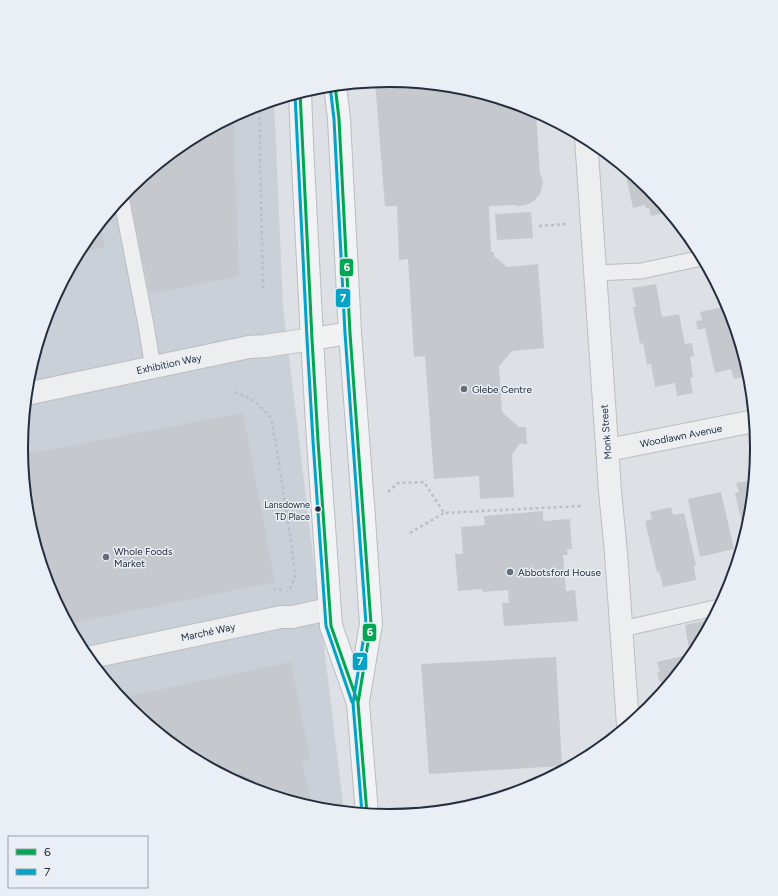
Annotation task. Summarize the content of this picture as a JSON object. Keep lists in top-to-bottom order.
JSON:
{
  "streets": {
    "street": [
      "Exhibition Way",
      "Monk Street",
      "Woodlawn Avenue",
      "Marché Way"
    ]
  },
  "crossings": [
    ["Monk Street", "Woodlawn Avenue"]
  ],
  "places": [
    "Glebe Centre",
    "Lansdowne TD Place",
    "Whole Foods Market",
    "Abbotsford House"
  ],
  "lines": ["transit line 6", "transit line 7"],
  "legend": ["6", "7"]
}
